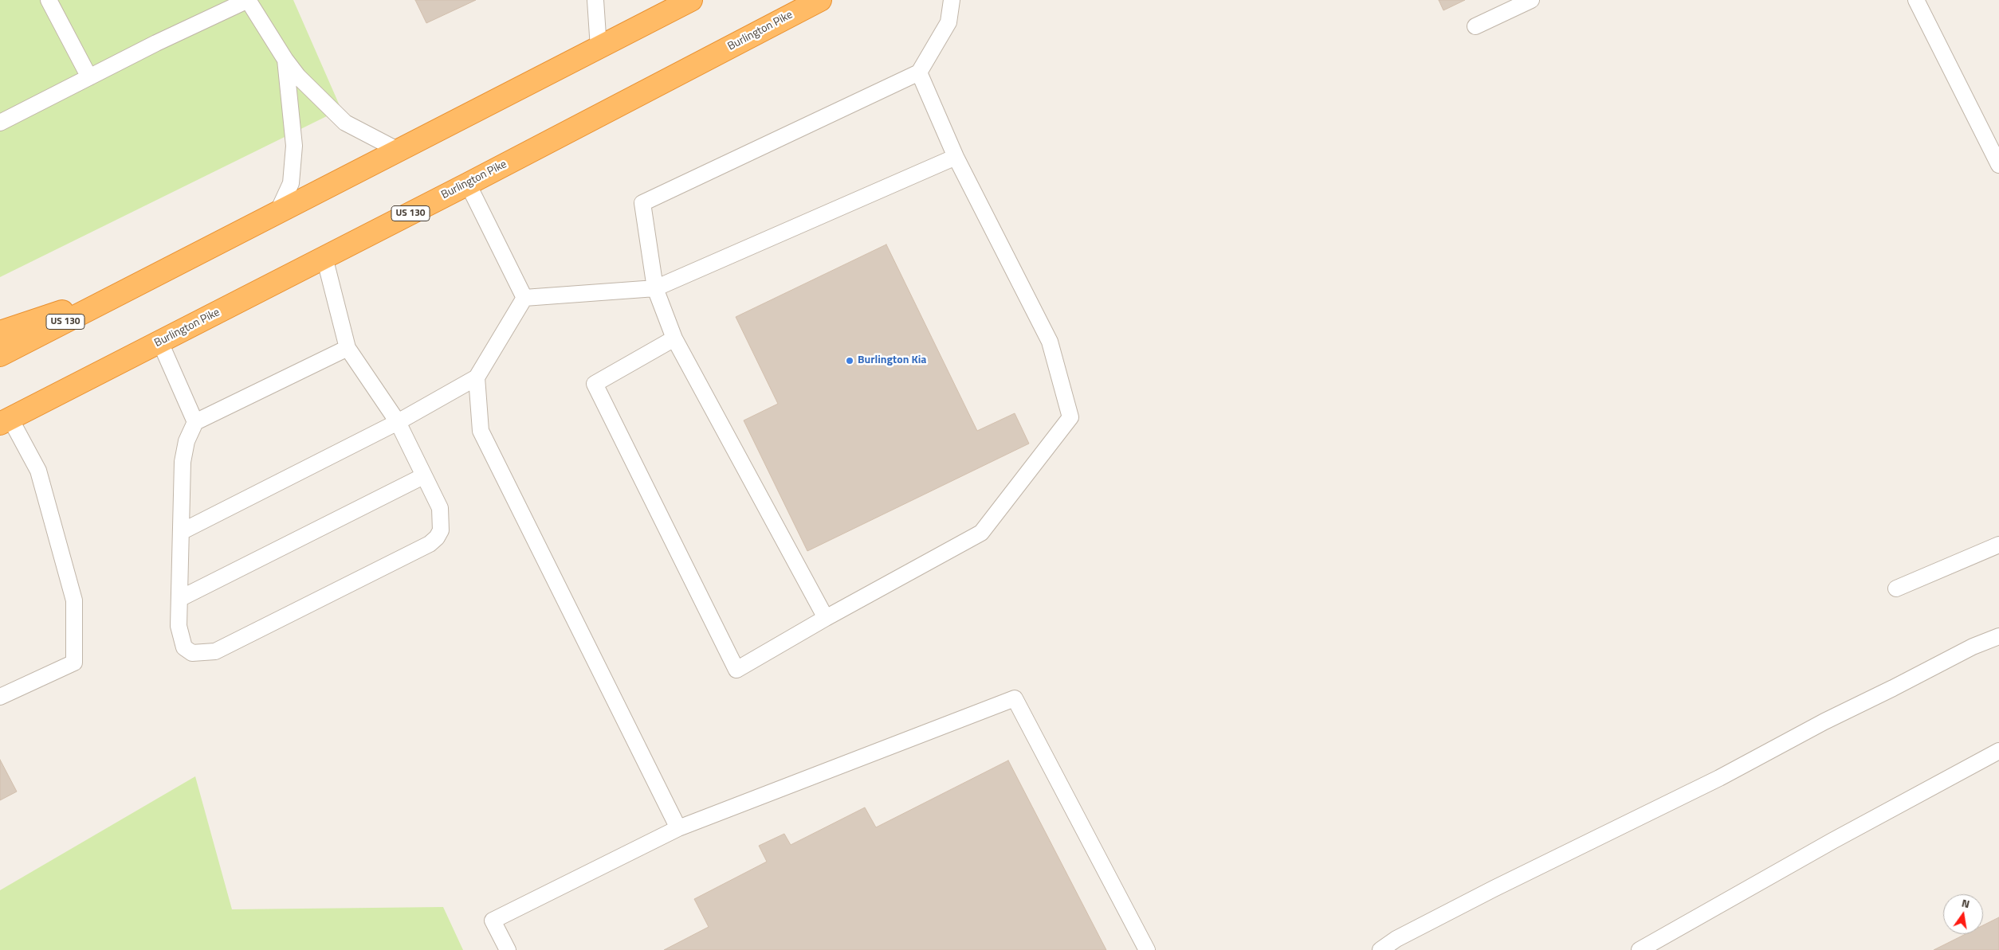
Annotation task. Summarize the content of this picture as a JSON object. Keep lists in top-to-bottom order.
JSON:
{
  "streets": {
    "highway": ["Burlington Pike", "US 130"]
  },
  "places": ["Burlington Kia"],
  "north": "top"
}
